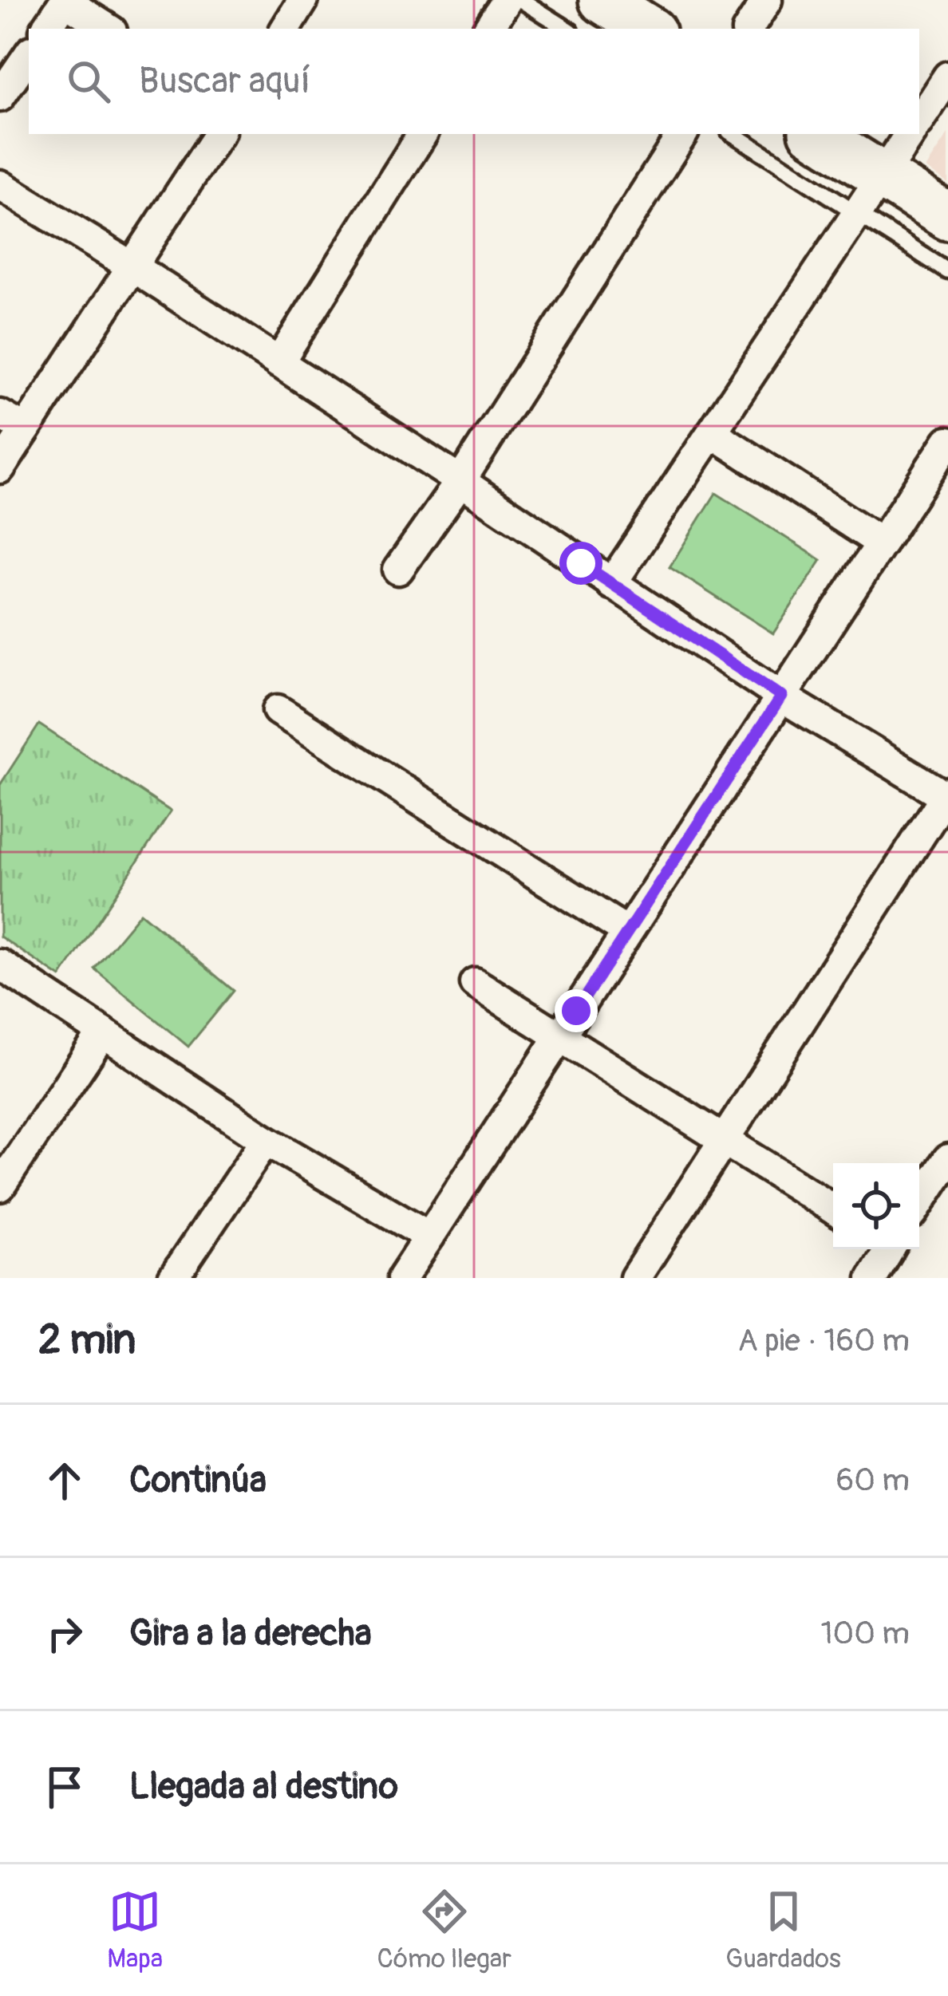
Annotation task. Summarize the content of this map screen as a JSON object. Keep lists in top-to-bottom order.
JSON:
{
  "page": {
    "search": "Buscar aquí",
    "heading": ["2 min", "A pie · 160 m"],
    "list": [
      ["Continúa", "60 m"],
      ["Gira a la derecha", "100 m"],
      "Llegada al destino"
    ],
    "nav": ["Mapa", "Cómo llegar", "Guardados"]
  }
}
